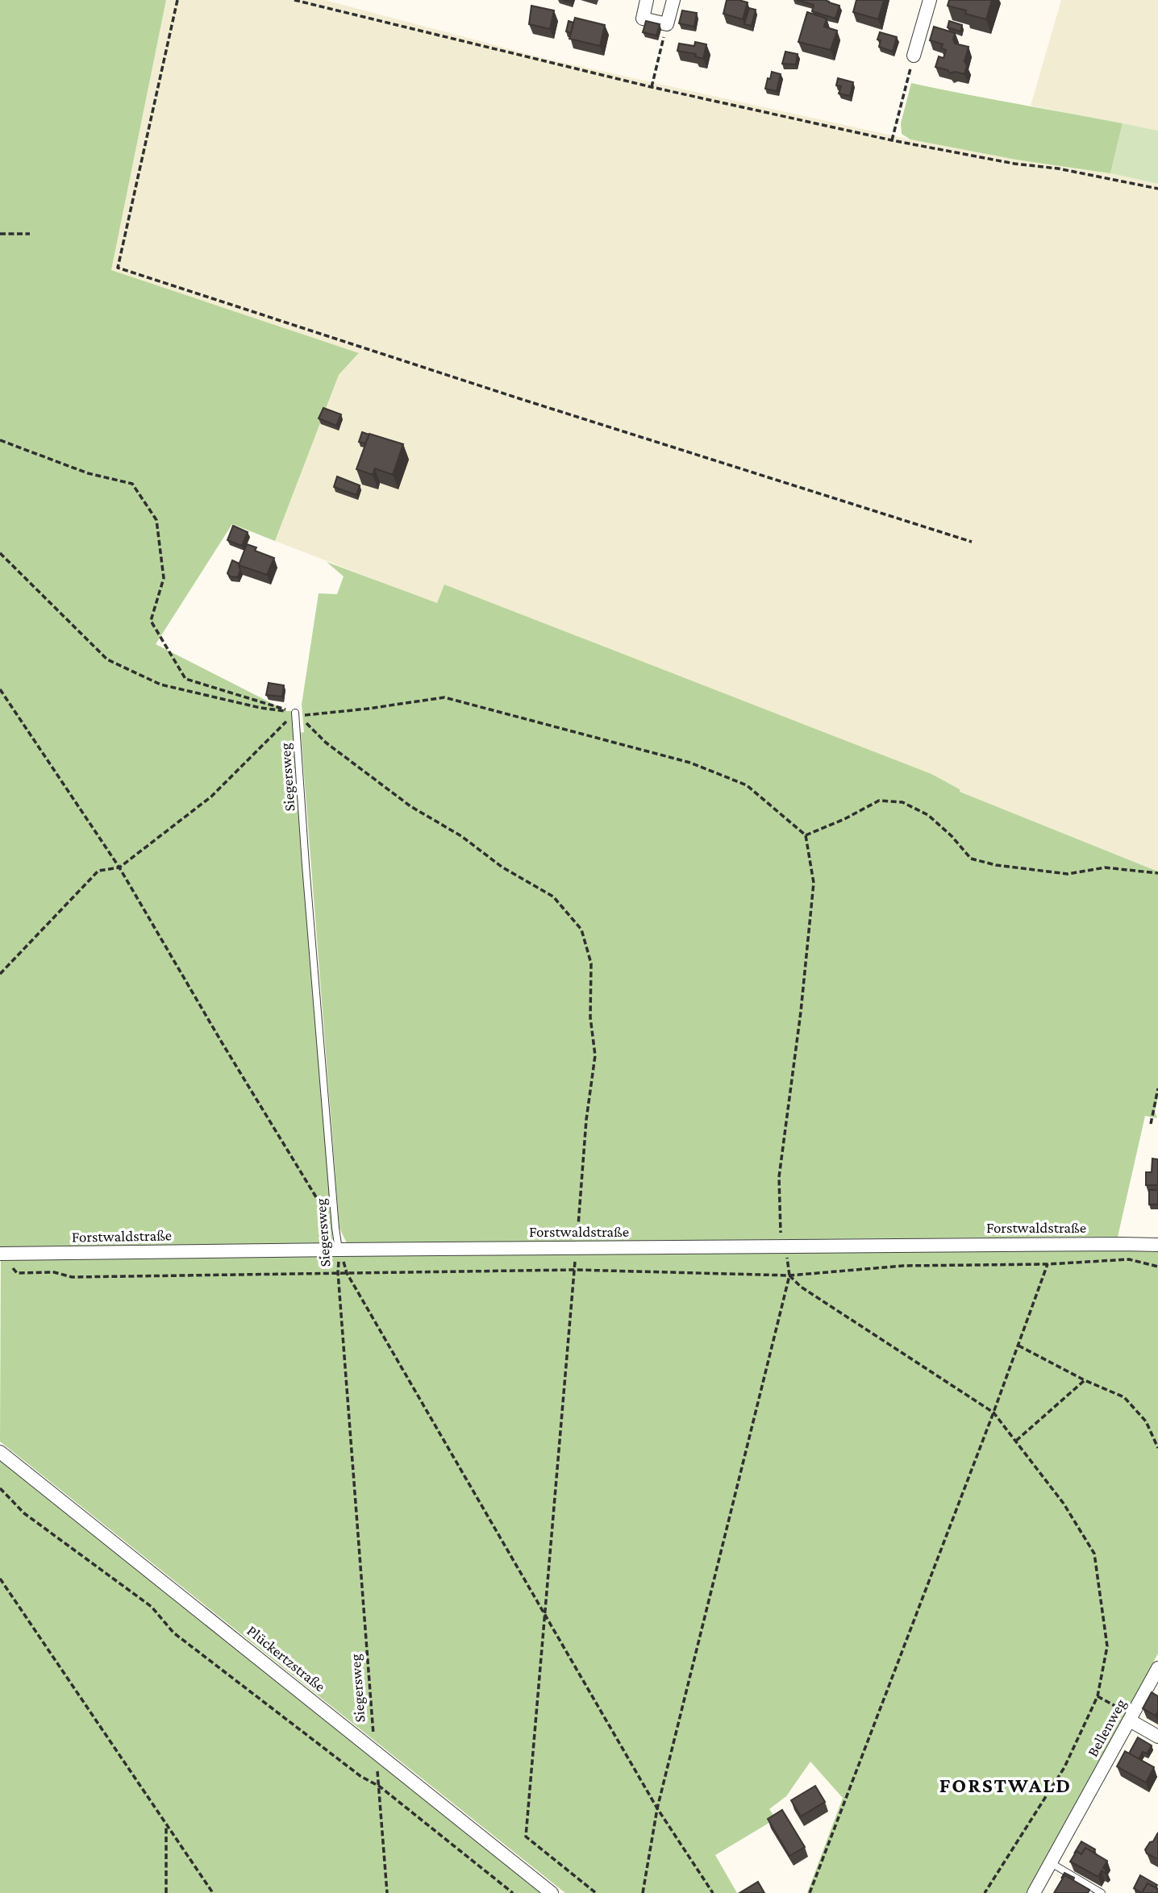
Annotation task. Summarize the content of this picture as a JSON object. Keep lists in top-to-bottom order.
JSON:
{
  "streets": {
    "street": ["Forstwaldstraße", "Plückertzstraße", "Bellenweg"],
    "lane": ["Siegersweg"]
  },
  "crossings": [
    ["Siegersweg", "Forstwaldstraße"],
    ["Siegersweg", "Plückertzstraße"]
  ],
  "districts": ["FORSTWALD"]
}
